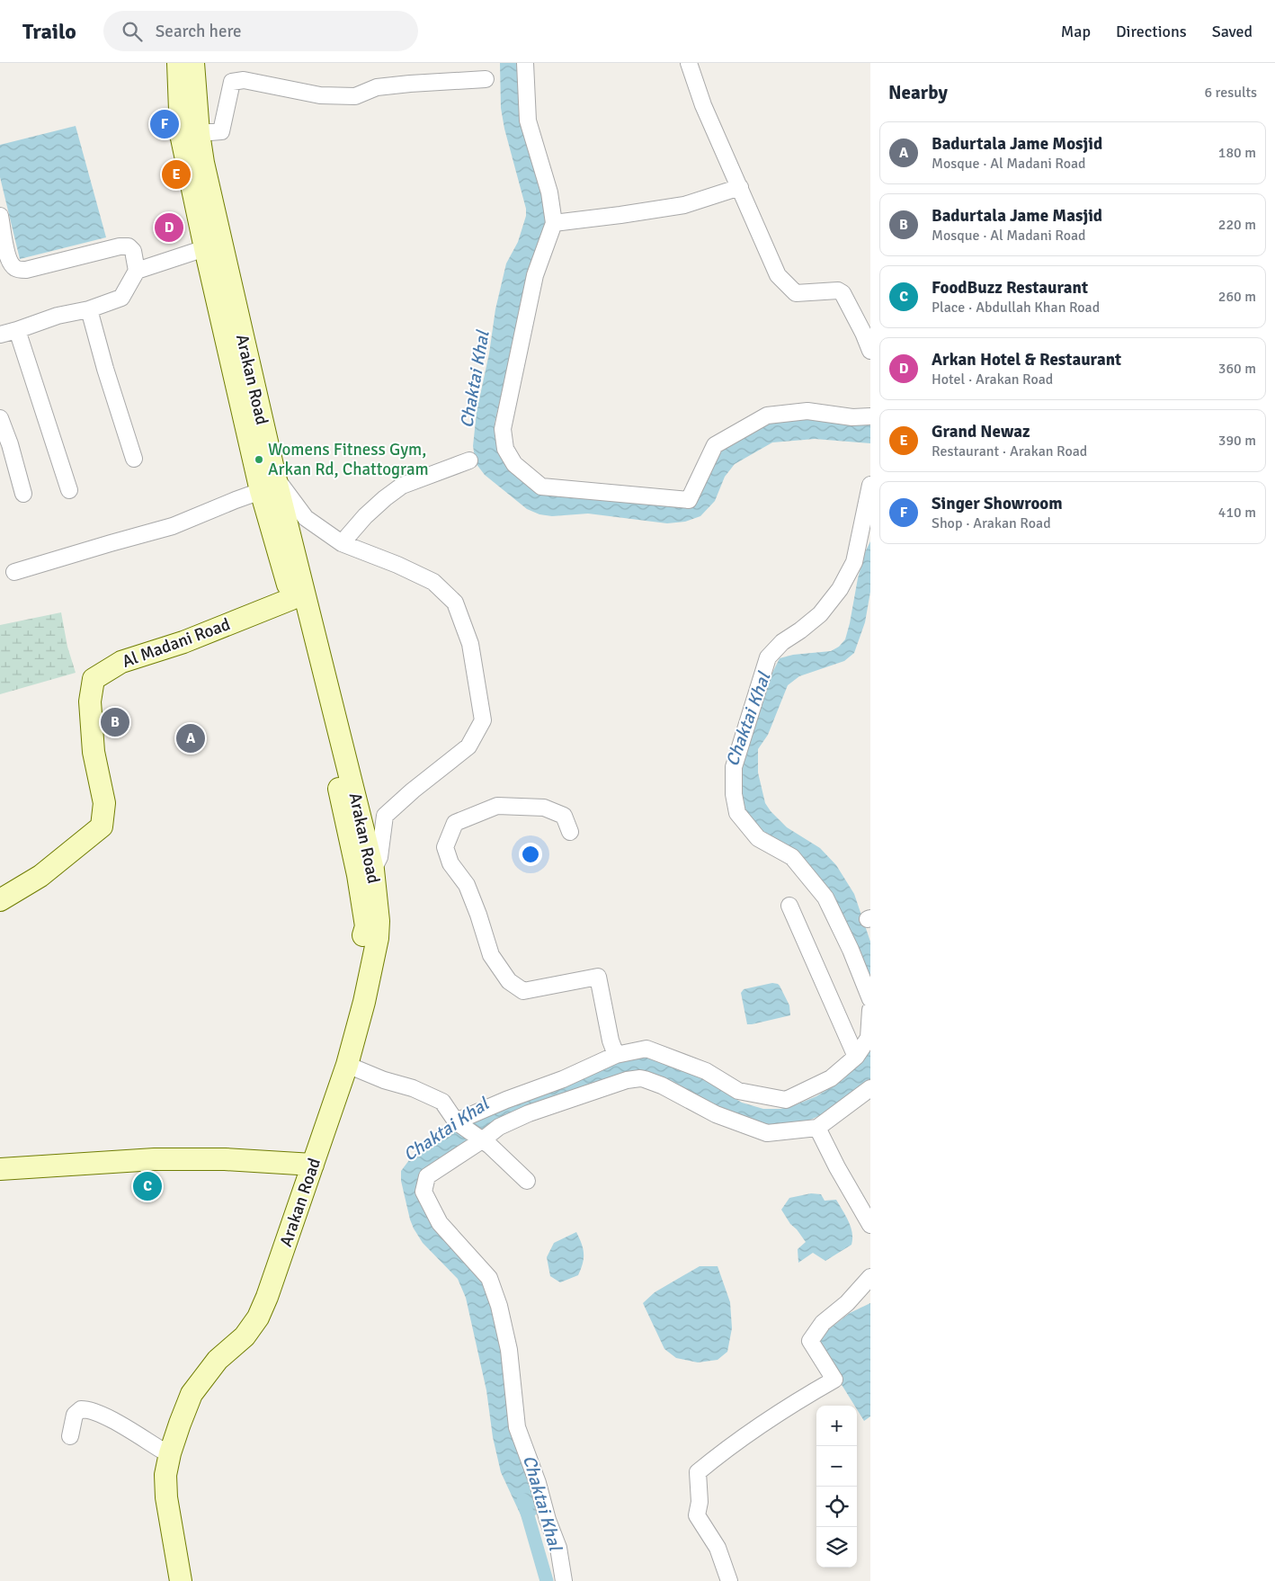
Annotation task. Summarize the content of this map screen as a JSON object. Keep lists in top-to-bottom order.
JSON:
{
  "streets": {
    "main road": ["Arakan Road", "Al Madani Road"]
  },
  "crossings": [
    ["Arakan Road", "Al Madani Road"]
  ],
  "water": ["Chaktai Khal"],
  "places": ["Womens Fitness Gym, Arkan Rd, Chattogram"],
  "page": {
    "header": "Trailo",
    "search": "Search here",
    "nav": ["Map", "Directions", "Saved"],
    "heading": ["Nearby", "6 results"],
    "pins": [
      "F",
      "E",
      "D",
      "B",
      "A",
      "C"
    ],
    "list": [
      {
        "mark": "A",
        "name": "Badurtala Jame Mosjid",
        "note": "Mosque · Al Madani Road",
        "value": "180 m"
      },
      {
        "mark": "B",
        "name": "Badurtala Jame Masjid",
        "note": "Mosque · Al Madani Road",
        "value": "220 m"
      },
      {
        "mark": "C",
        "name": "FoodBuzz Restaurant",
        "note": "Place · Abdullah Khan Road",
        "value": "260 m"
      },
      {
        "mark": "D",
        "name": "Arkan Hotel & Restaurant",
        "note": "Hotel · Arakan Road",
        "value": "360 m"
      },
      {
        "mark": "E",
        "name": "Grand Newaz",
        "note": "Restaurant · Arakan Road",
        "value": "390 m"
      },
      {
        "mark": "F",
        "name": "Singer Showroom",
        "note": "Shop · Arakan Road",
        "value": "410 m"
      }
    ],
    "map_buttons": ["+", "−"]
  }
}
